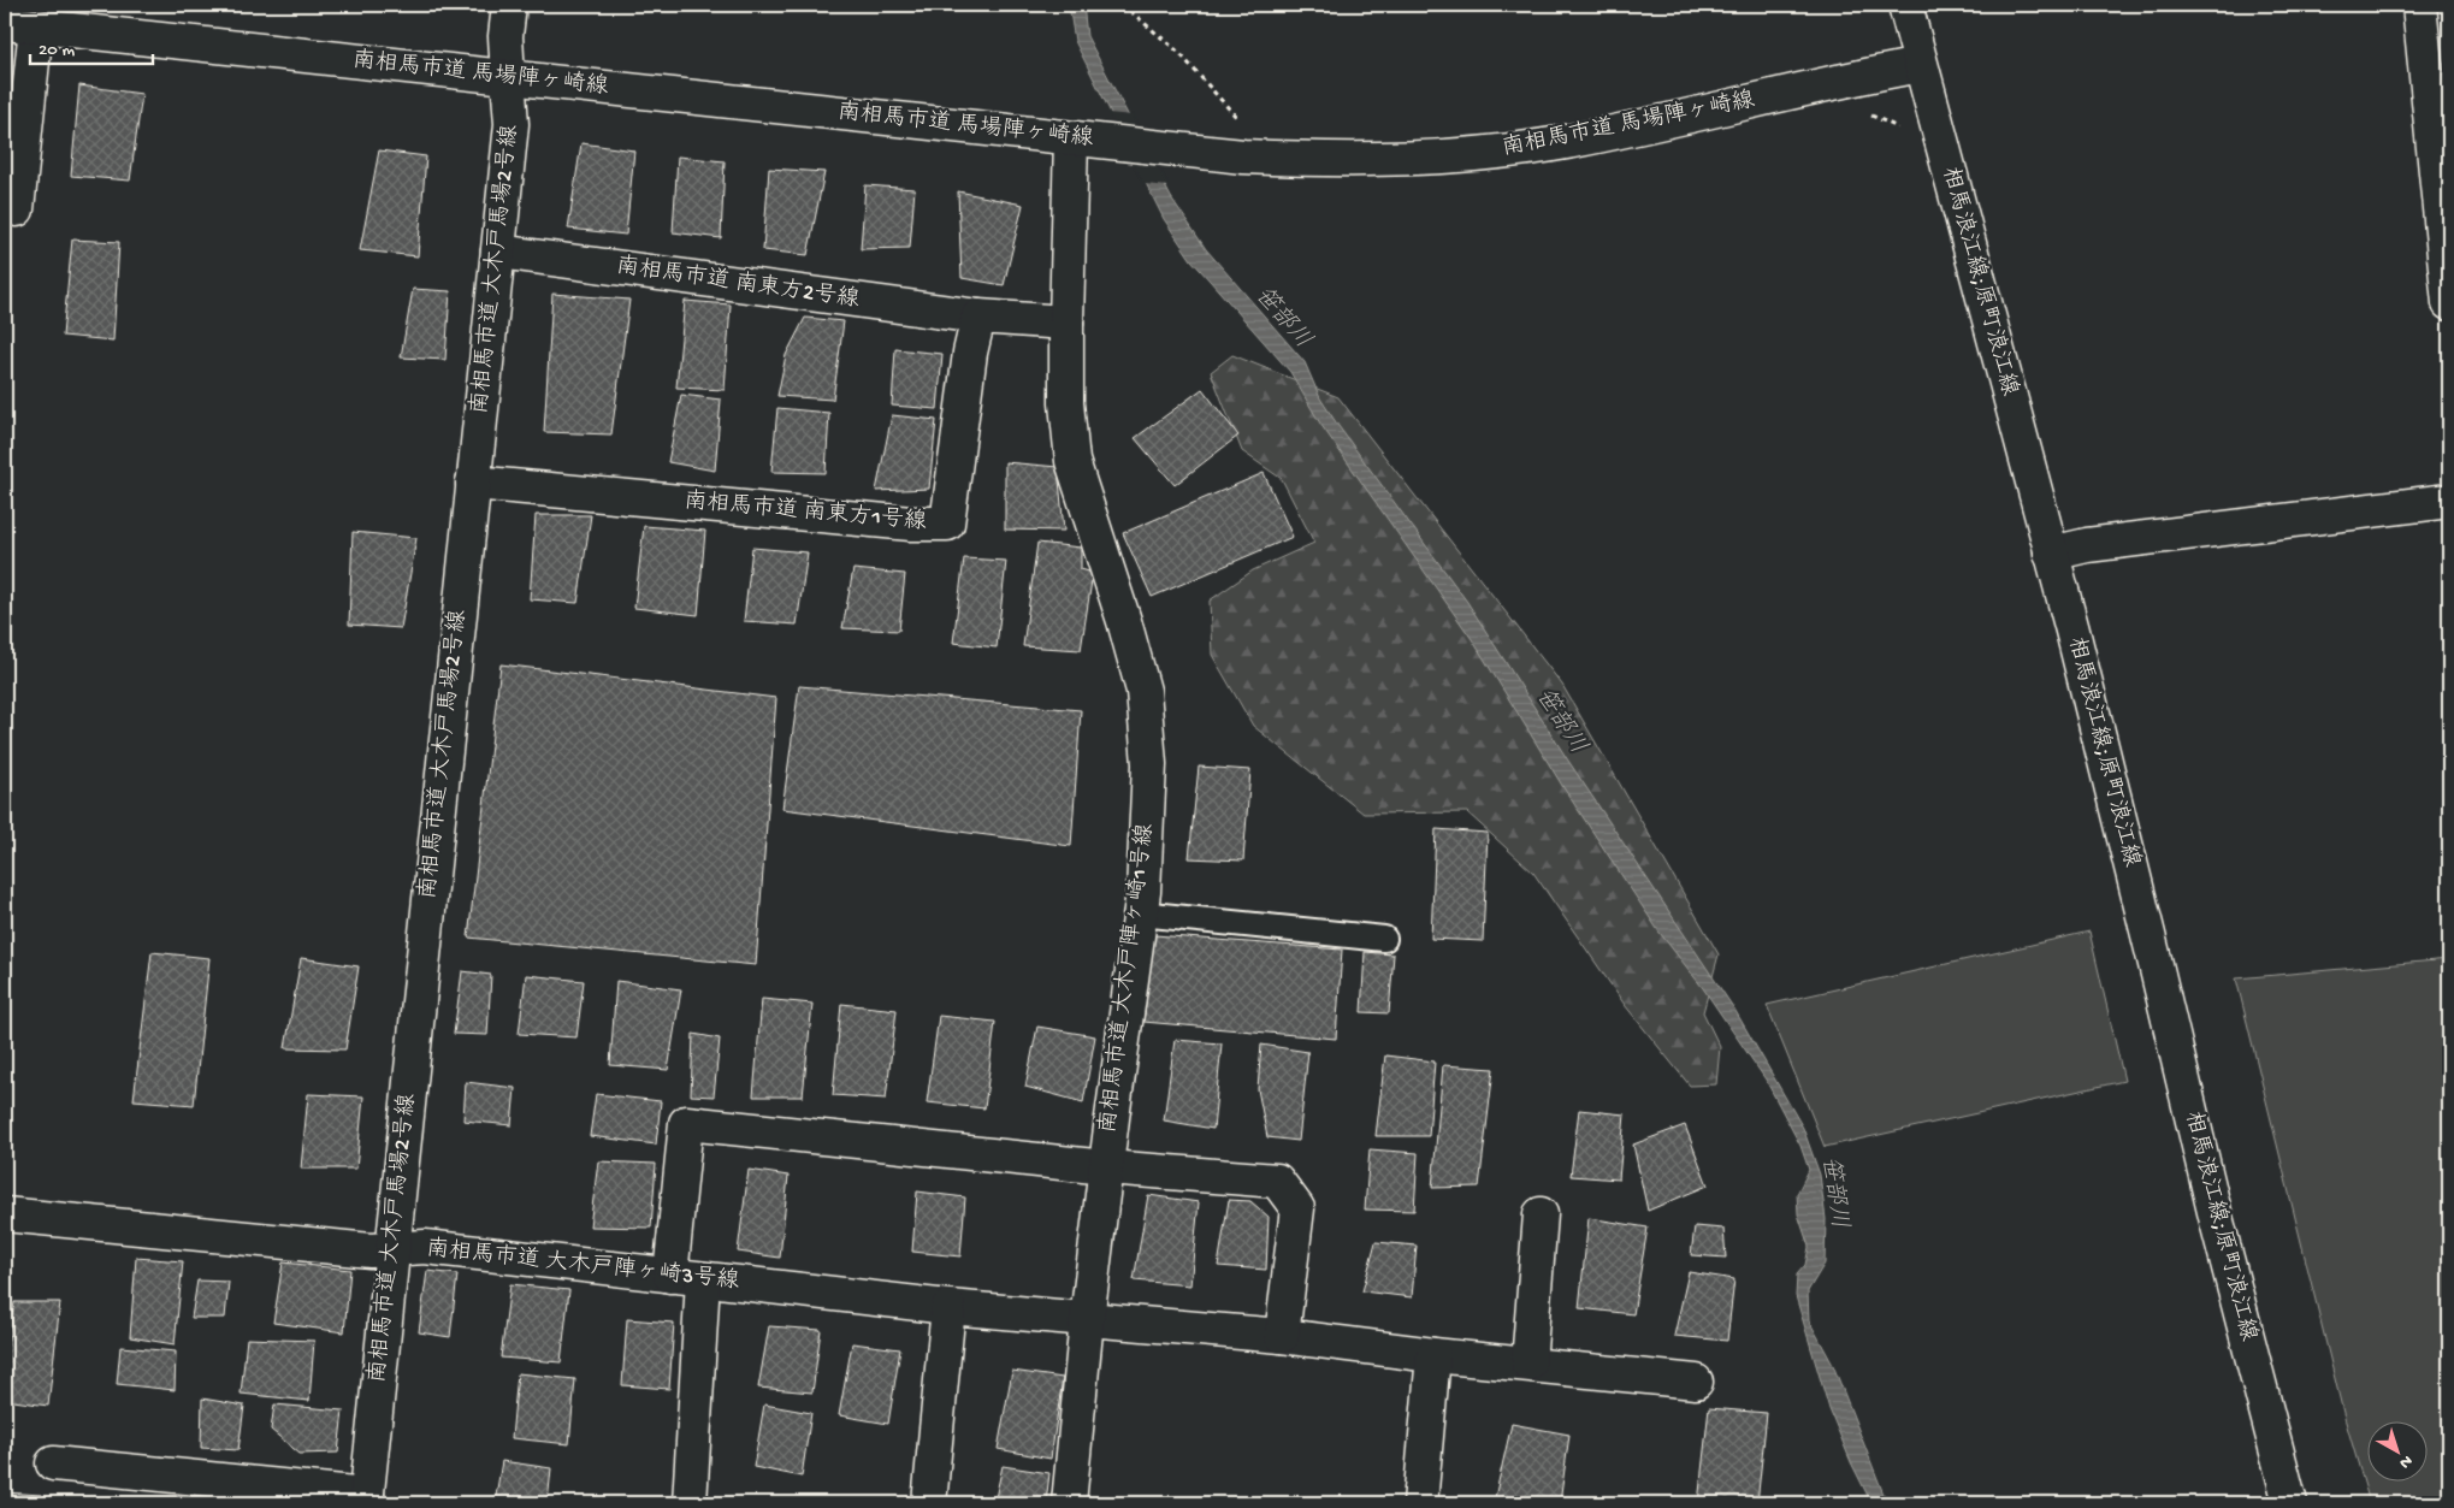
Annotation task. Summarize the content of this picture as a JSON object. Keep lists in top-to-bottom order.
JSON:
{
  "streets": {
    "street": [
      "南相馬市道 馬場陣ヶ崎線",
      "南相馬市道 大木戸馬場2号線",
      "相馬浪江線;原町浪江線",
      "南相馬市道 南東方2号線",
      "南相馬市道 南東方1号線",
      "南相馬市道 大木戸陣ヶ崎1号線",
      "南相馬市道 大木戸陣ヶ崎3号線"
    ]
  },
  "crossings": [
    ["南相馬市道 馬場陣ヶ崎線", "南相馬市道 大木戸馬場2号線"],
    ["南相馬市道 馬場陣ヶ崎線", "相馬浪江線;原町浪江線"],
    ["南相馬市道 馬場陣ヶ崎線", "南相馬市道 大木戸陣ヶ崎1号線"],
    ["南相馬市道 大木戸馬場2号線", "南相馬市道 南東方2号線"],
    ["南相馬市道 大木戸馬場2号線", "南相馬市道 南東方1号線"],
    ["南相馬市道 大木戸馬場2号線", "南相馬市道 大木戸陣ヶ崎3号線"],
    ["南相馬市道 南東方2号線", "南相馬市道 南東方1号線"],
    ["南相馬市道 大木戸陣ヶ崎1号線", "南相馬市道 大木戸陣ヶ崎3号線"]
  ],
  "water": ["笹部川"],
  "scale_bar": "20 m",
  "north": "bottom right"
}
